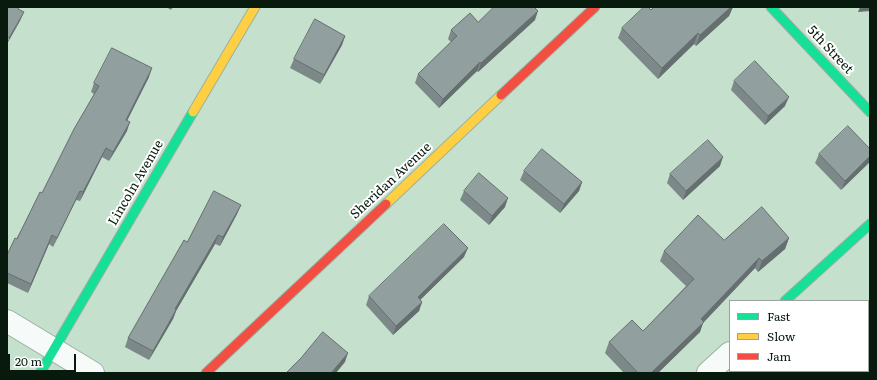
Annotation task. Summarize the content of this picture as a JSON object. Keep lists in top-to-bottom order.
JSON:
{
  "streets": {
    "street": ["5th Street", "Sheridan Avenue", "Lincoln Avenue"]
  },
  "legend": ["Fast", "Slow", "Jam"],
  "scale_bar": "20 m"
}
